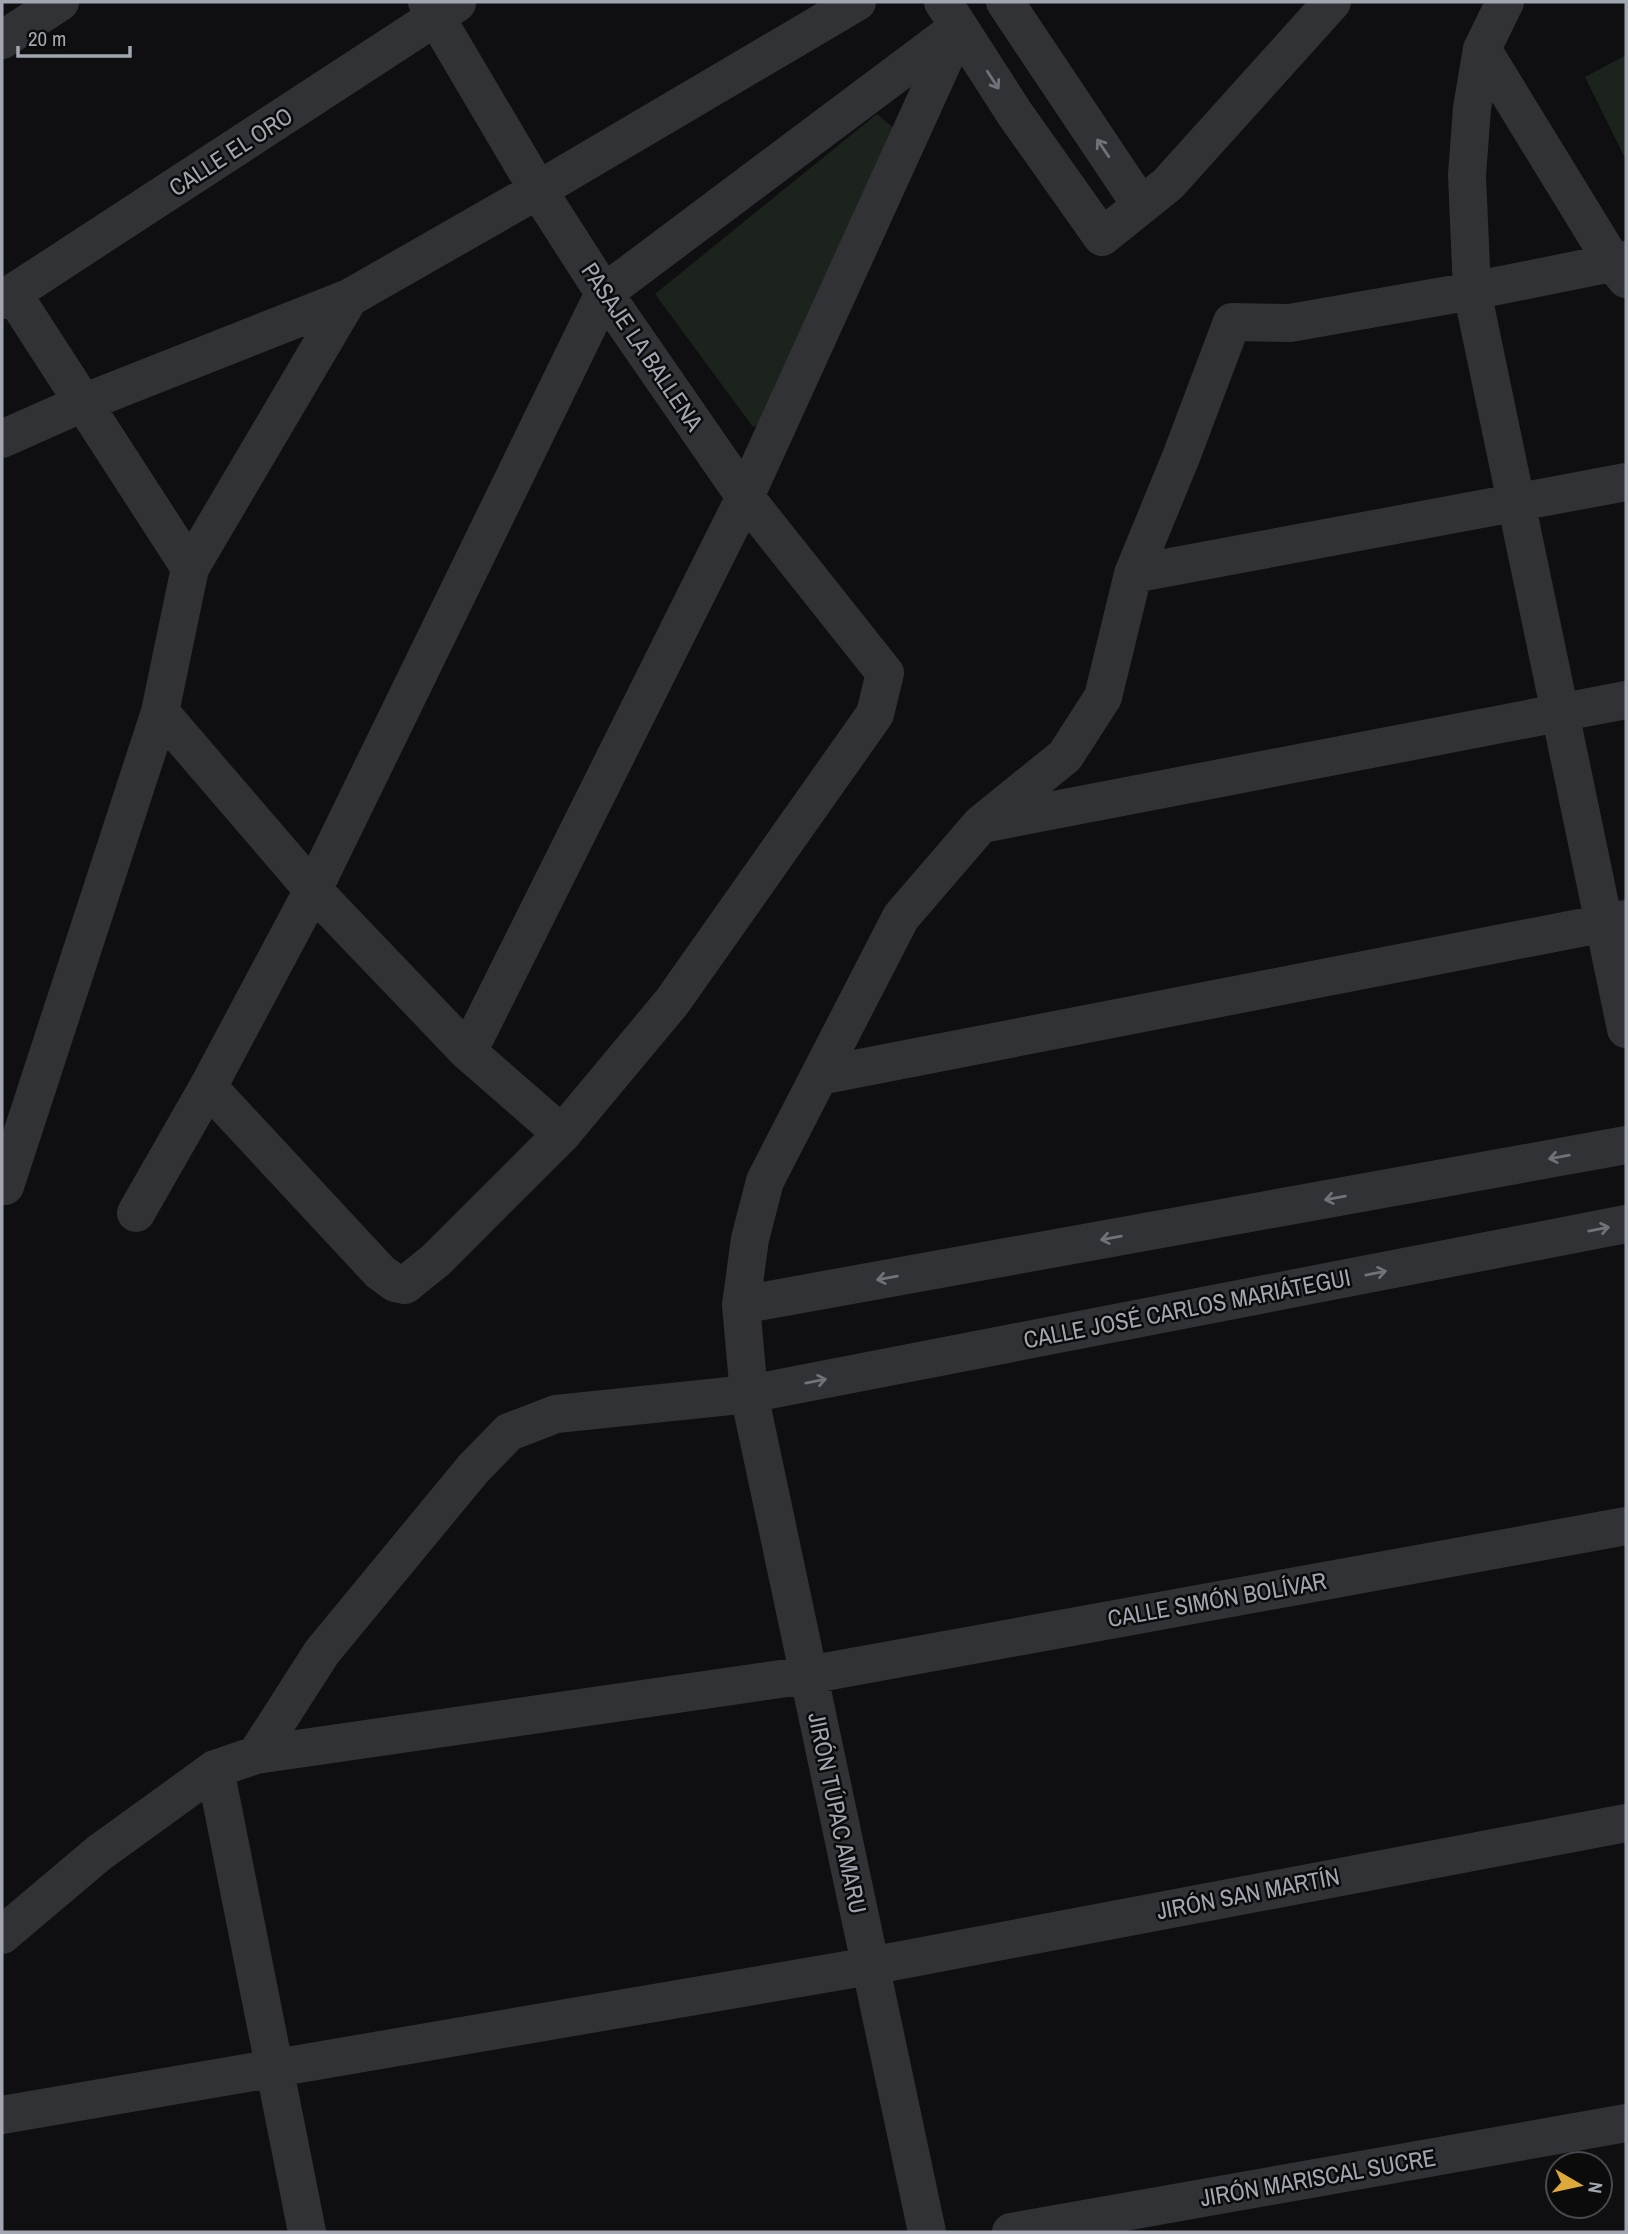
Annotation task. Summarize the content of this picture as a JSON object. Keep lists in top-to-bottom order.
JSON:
{
  "streets": {
    "street": [
      "CALLE EL ORO",
      "PASAJE LA BALLENA",
      "CALLE JOSÉ CARLOS MARIÁTEGUI",
      "CALLE SIMÓN BOLÍVAR",
      "JIRÓN TÚPAC AMARU",
      "JIRÓN SAN MARTÍN",
      "JIRÓN MARISCAL SUCRE"
    ]
  },
  "crossings": [
    ["CALLE EL ORO", "PASAJE LA BALLENA"],
    ["CALLE JOSÉ CARLOS MARIÁTEGUI", "CALLE SIMÓN BOLÍVAR"],
    ["CALLE JOSÉ CARLOS MARIÁTEGUI", "JIRÓN TÚPAC AMARU"],
    ["CALLE SIMÓN BOLÍVAR", "JIRÓN TÚPAC AMARU"],
    ["JIRÓN TÚPAC AMARU", "JIRÓN SAN MARTÍN"]
  ],
  "scale_bar": "20 m",
  "north": "right"
}
